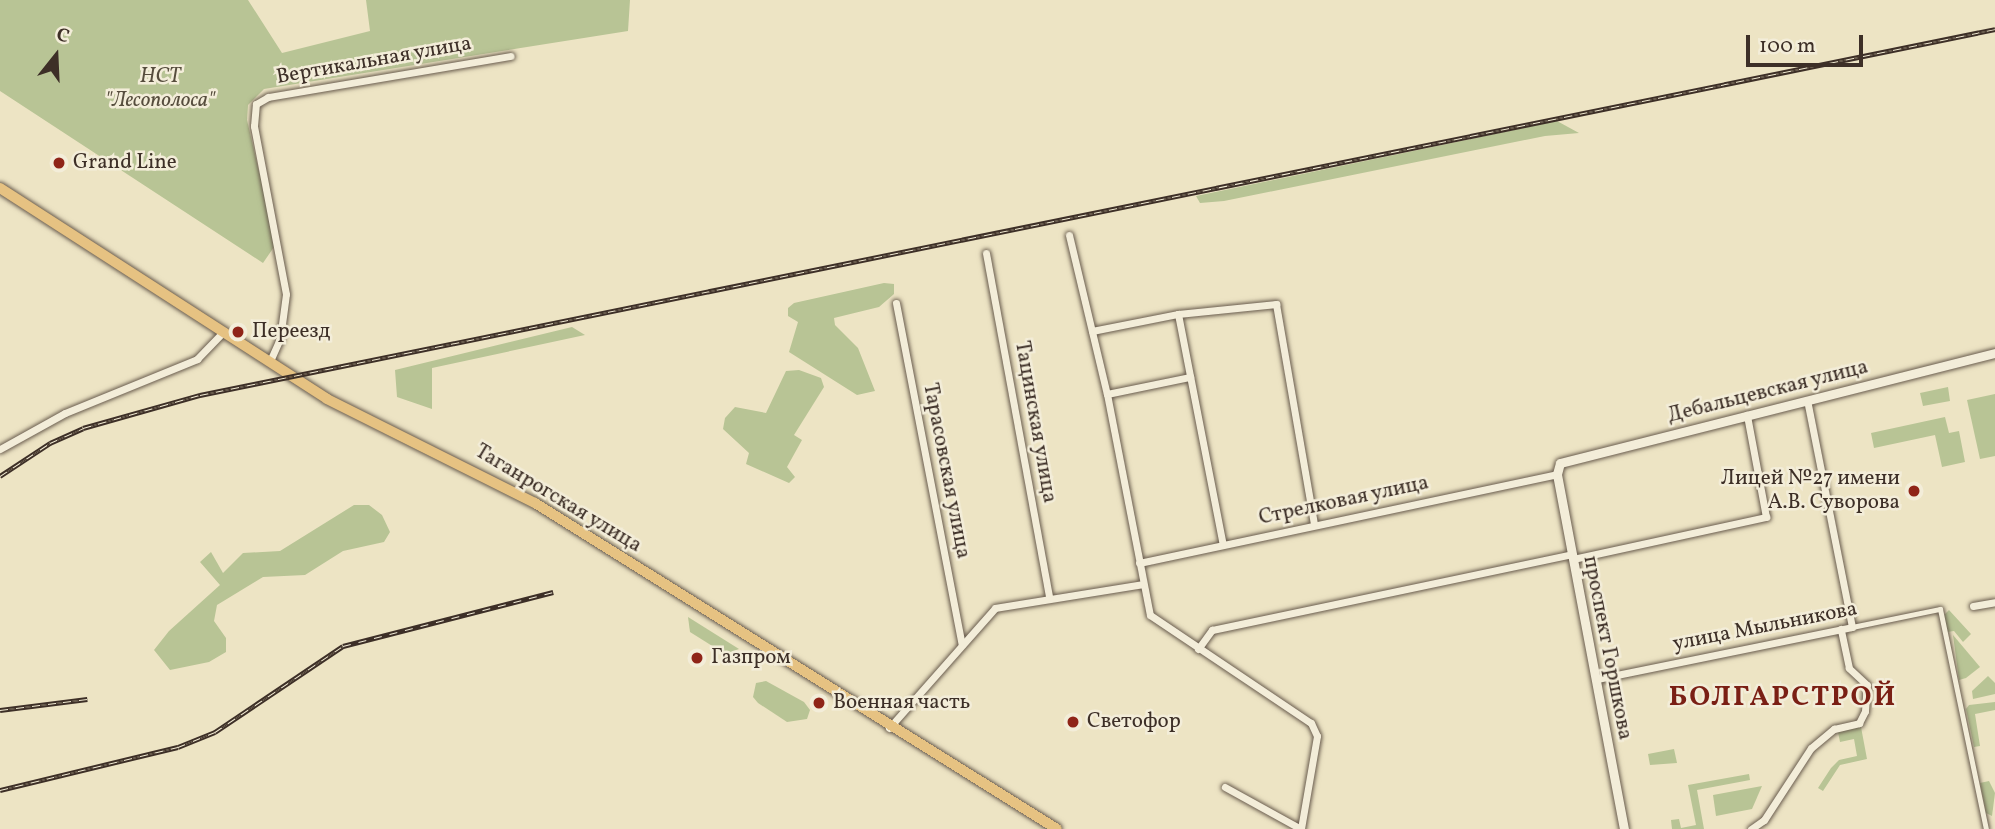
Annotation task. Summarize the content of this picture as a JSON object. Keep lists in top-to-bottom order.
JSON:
{
  "streets": {
    "main road": ["Таганрогская улица"],
    "street": [
      "Вертикальная улица",
      "Дебальцевская улица",
      "Тацинская улица",
      "Тарасовская улица",
      "Стрелковая улица",
      "улица Мыльникова",
      "проспект Горшкова"
    ]
  },
  "crossings": [
    ["Вертикальная улица", "Таганрогская улица"],
    ["Дебальцевская улица", "Стрелковая улица"],
    ["Дебальцевская улица", "проспект Горшкова"],
    ["Стрелковая улица", "проспект Горшкова"],
    ["улица Мыльникова", "проспект Горшкова"]
  ],
  "districts": ["БОЛГАРСТРОЙ"],
  "parks": ["НСТ \"Лесополоса\""],
  "places": [
    "Grand Line",
    "Переезд",
    "Лицей №27 имени А.В. Суворова",
    "Газпром",
    "Военная часть",
    "Светофор"
  ],
  "scale_bar": "100 m",
  "north": "top"
}
